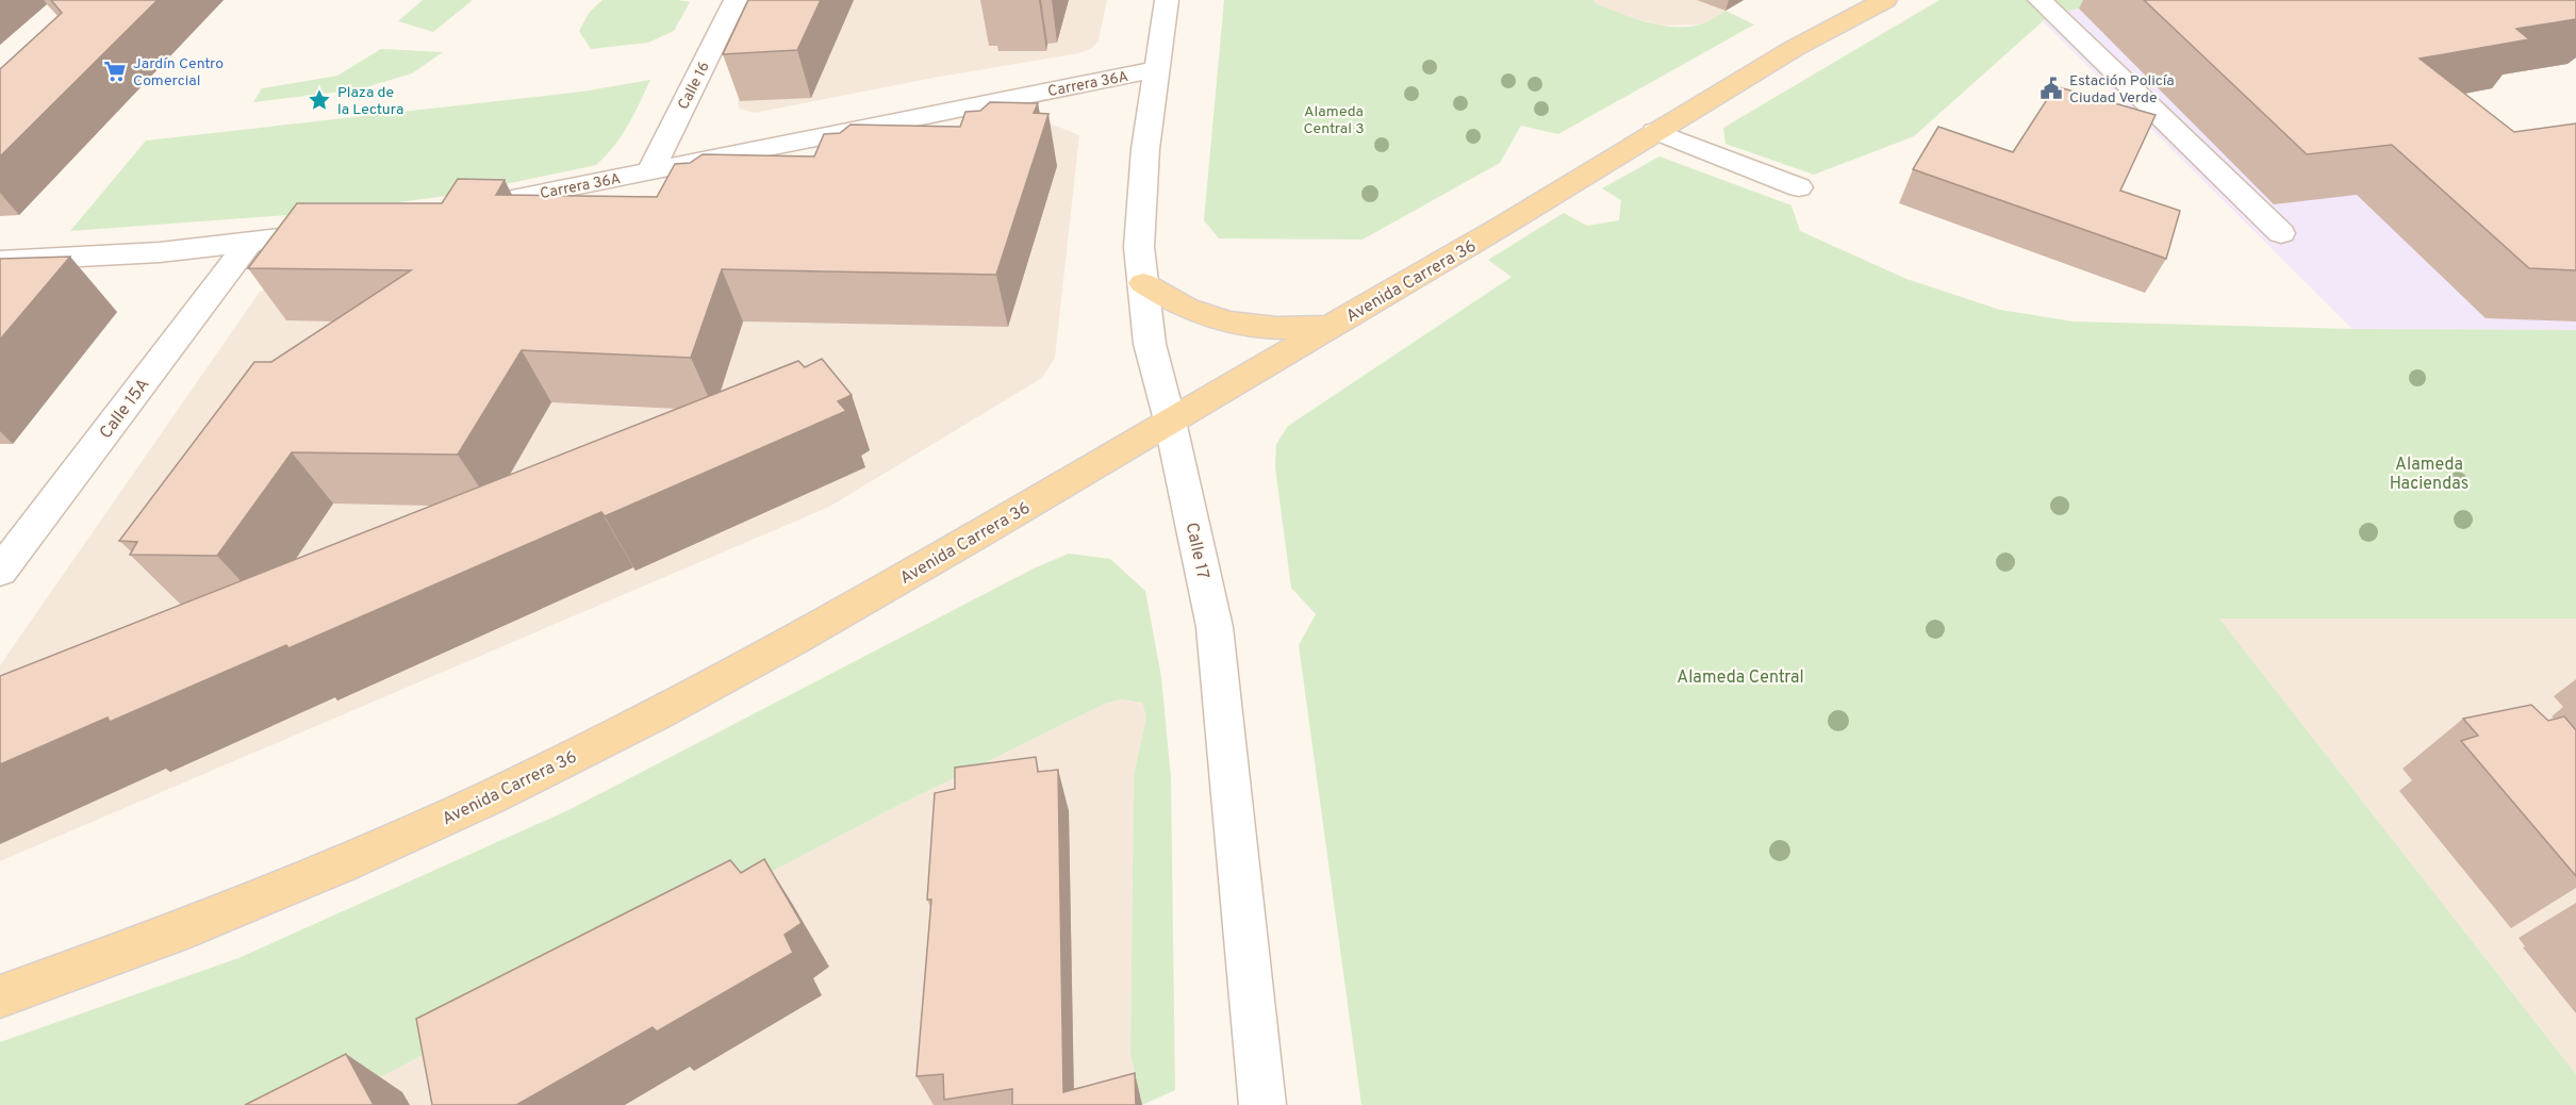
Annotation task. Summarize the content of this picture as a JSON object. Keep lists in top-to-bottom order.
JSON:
{
  "streets": {
    "main road": ["Avenida Carrera 36"],
    "street": [
      "Carrera 36A",
      "Calle 16",
      "Calle 15A",
      "Calle 17"
    ]
  },
  "crossings": [
    ["Carrera 36A", "Calle 16"],
    ["Carrera 36A", "Calle 17"],
    ["Avenida Carrera 36", "Calle 17"]
  ],
  "parks": ["Alameda Central 3", "Alameda Haciendas", "Alameda Central"],
  "places": {
    "supermarket": ["Jardín Centro Comercial"],
    "public building": ["Estación Policía Ciudad Verde"],
    "place": ["Plaza de la Lectura"]
  }
}
